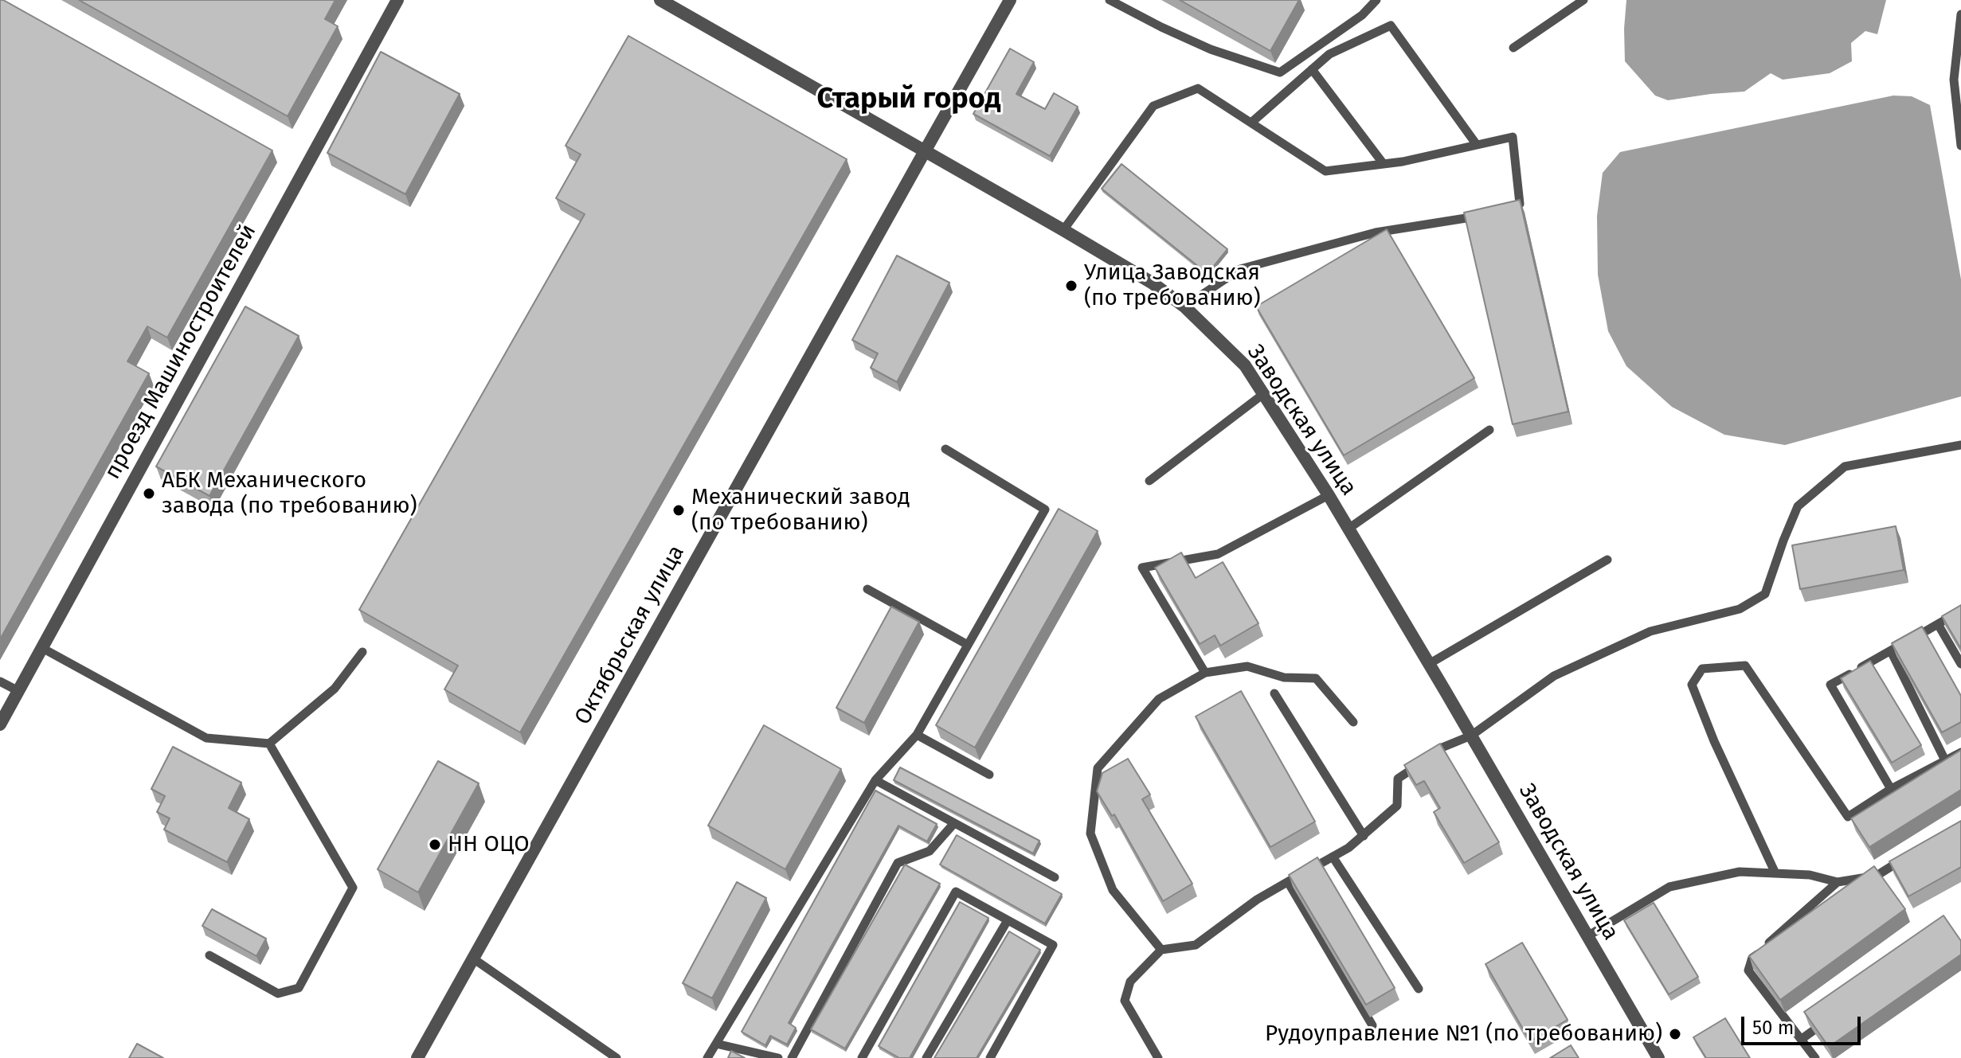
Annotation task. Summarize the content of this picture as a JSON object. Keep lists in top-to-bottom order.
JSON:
{
  "streets": {
    "street": ["проезд Машиностроителей", "Заводская улица", "Октябрьская улица"]
  },
  "crossings": [
    ["Заводская улица", "Октябрьская улица"]
  ],
  "districts": ["Старый город"],
  "places": [
    "Улица Заводская (по требованию)",
    "АБК Механического завода (по требованию)",
    "Механический завод (по требованию)",
    "НН ОЦО",
    "Рудоуправление №1 (по требованию)"
  ],
  "scale_bar": "50 m"
}
